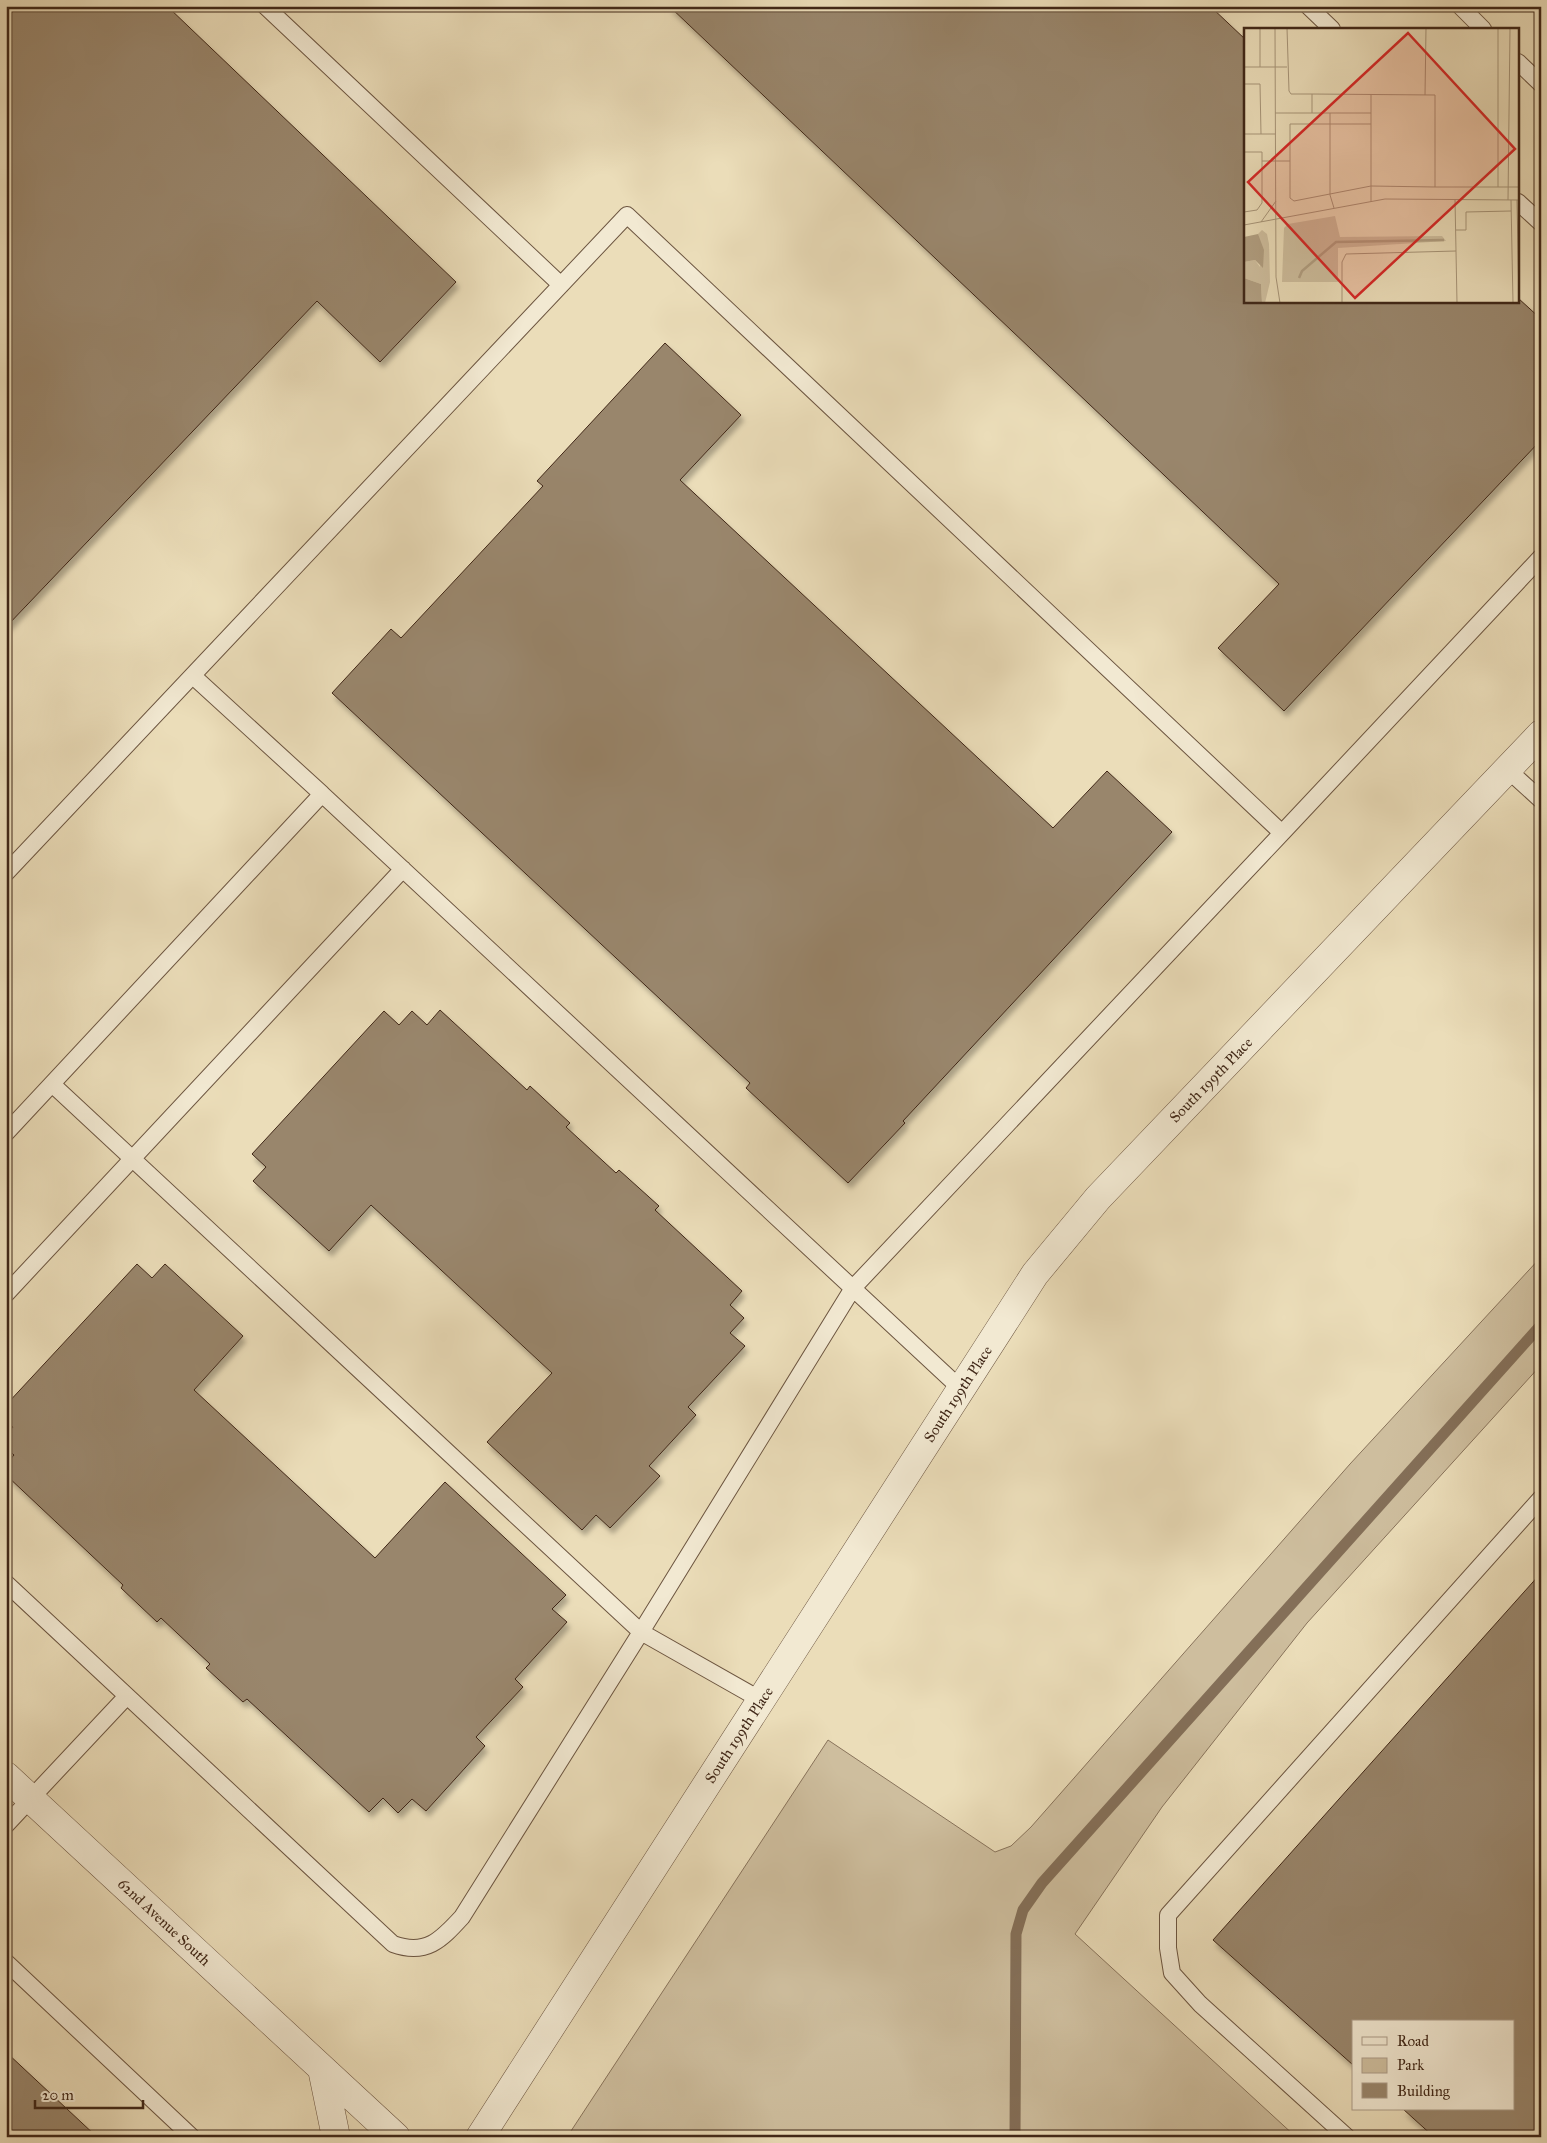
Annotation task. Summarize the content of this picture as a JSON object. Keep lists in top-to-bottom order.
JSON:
{
  "streets": {
    "street": ["South 199th Place", "62nd Avenue South"]
  },
  "legend": ["Road", "Park", "Building"],
  "scale_bar": "20 m"
}
